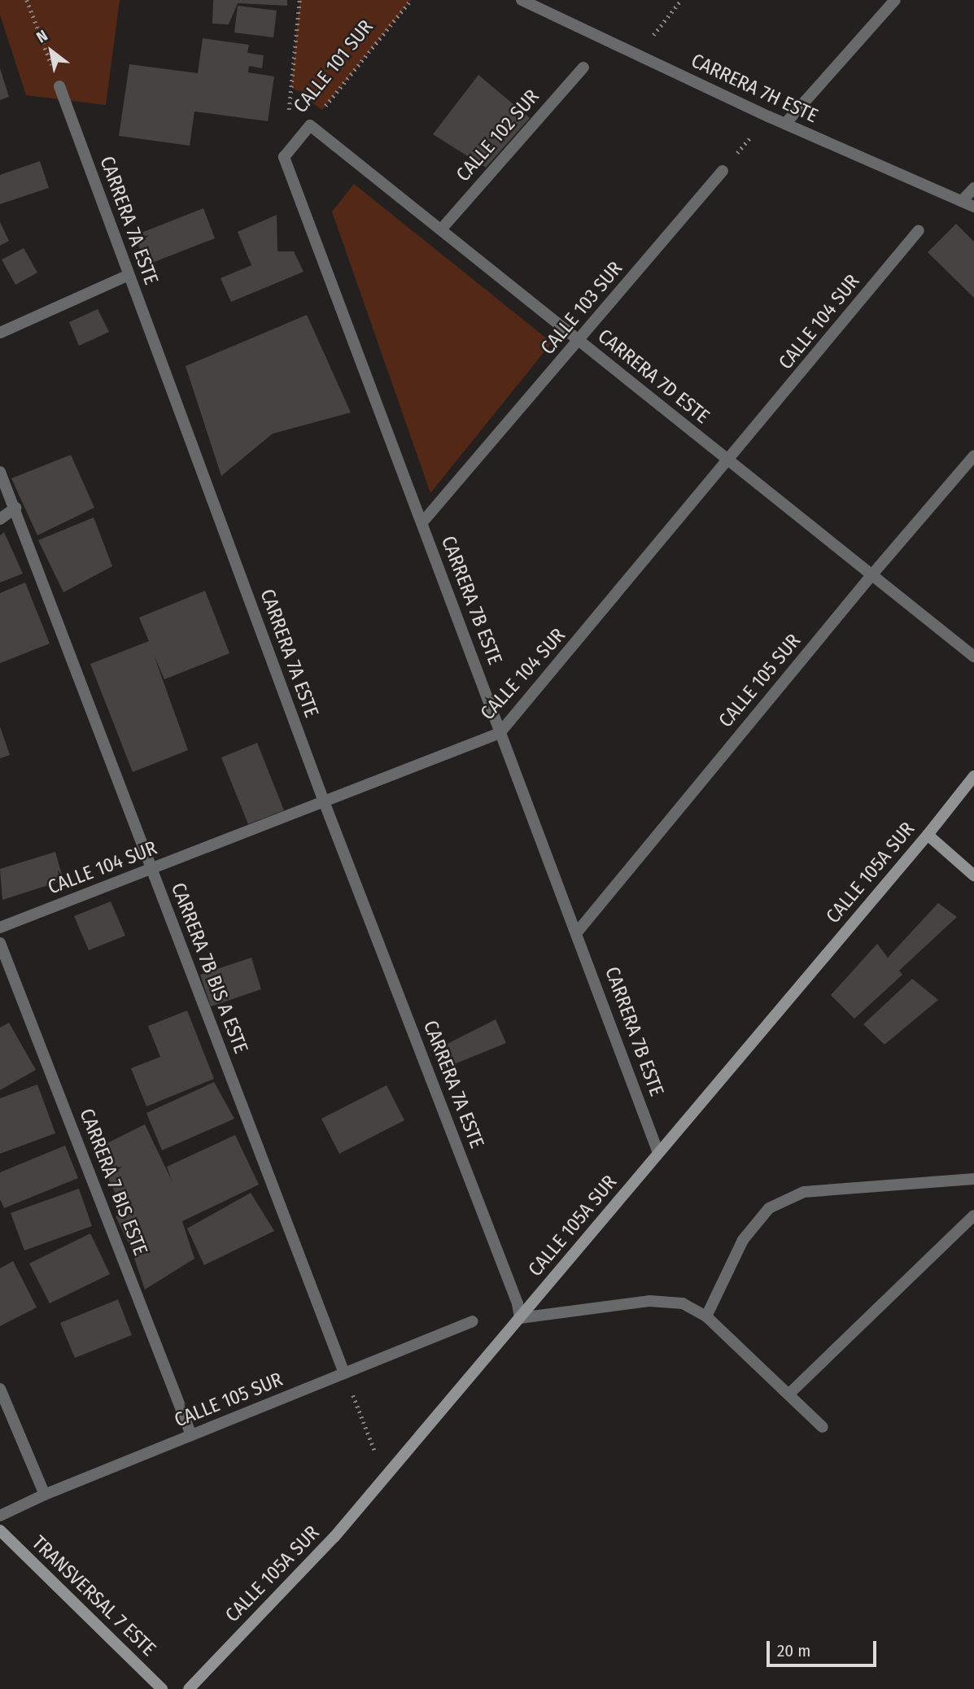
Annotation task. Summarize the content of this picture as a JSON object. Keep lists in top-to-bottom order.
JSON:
{
  "streets": {
    "street": [
      "CALLE 101 SUR",
      "CARRERA 7H ESTE",
      "CALLE 102 SUR",
      "CARRERA 7A ESTE",
      "CALLE 103 SUR",
      "CALLE 104 SUR",
      "CARRERA 7D ESTE",
      "CARRERA 7B ESTE",
      "CALLE 105 SUR",
      "CALLE 105A SUR",
      "CARRERA 7B BIS A ESTE",
      "CARRERA 7 BIS ESTE",
      "TRANSVERSAL 7 ESTE"
    ]
  },
  "crossings": [
    ["CALLE 101 SUR", "CARRERA 7D ESTE"],
    ["CALLE 101 SUR", "CARRERA 7B ESTE"],
    ["CALLE 102 SUR", "CARRERA 7D ESTE"],
    ["CARRERA 7A ESTE", "CALLE 104 SUR"],
    ["CARRERA 7A ESTE", "CALLE 105A SUR"],
    ["CALLE 103 SUR", "CARRERA 7D ESTE"],
    ["CALLE 103 SUR", "CARRERA 7B ESTE"],
    ["CALLE 104 SUR", "CARRERA 7D ESTE"],
    ["CALLE 104 SUR", "CARRERA 7B ESTE"],
    ["CALLE 104 SUR", "CARRERA 7B BIS A ESTE"],
    ["CARRERA 7D ESTE", "CALLE 105 SUR"],
    ["CARRERA 7B ESTE", "CALLE 105 SUR"],
    ["CARRERA 7B ESTE", "CALLE 105A SUR"],
    ["CALLE 105 SUR", "CARRERA 7B BIS A ESTE"],
    ["CALLE 105 SUR", "CARRERA 7 BIS ESTE"]
  ],
  "scale_bar": "20 m",
  "north": "top left"
}
